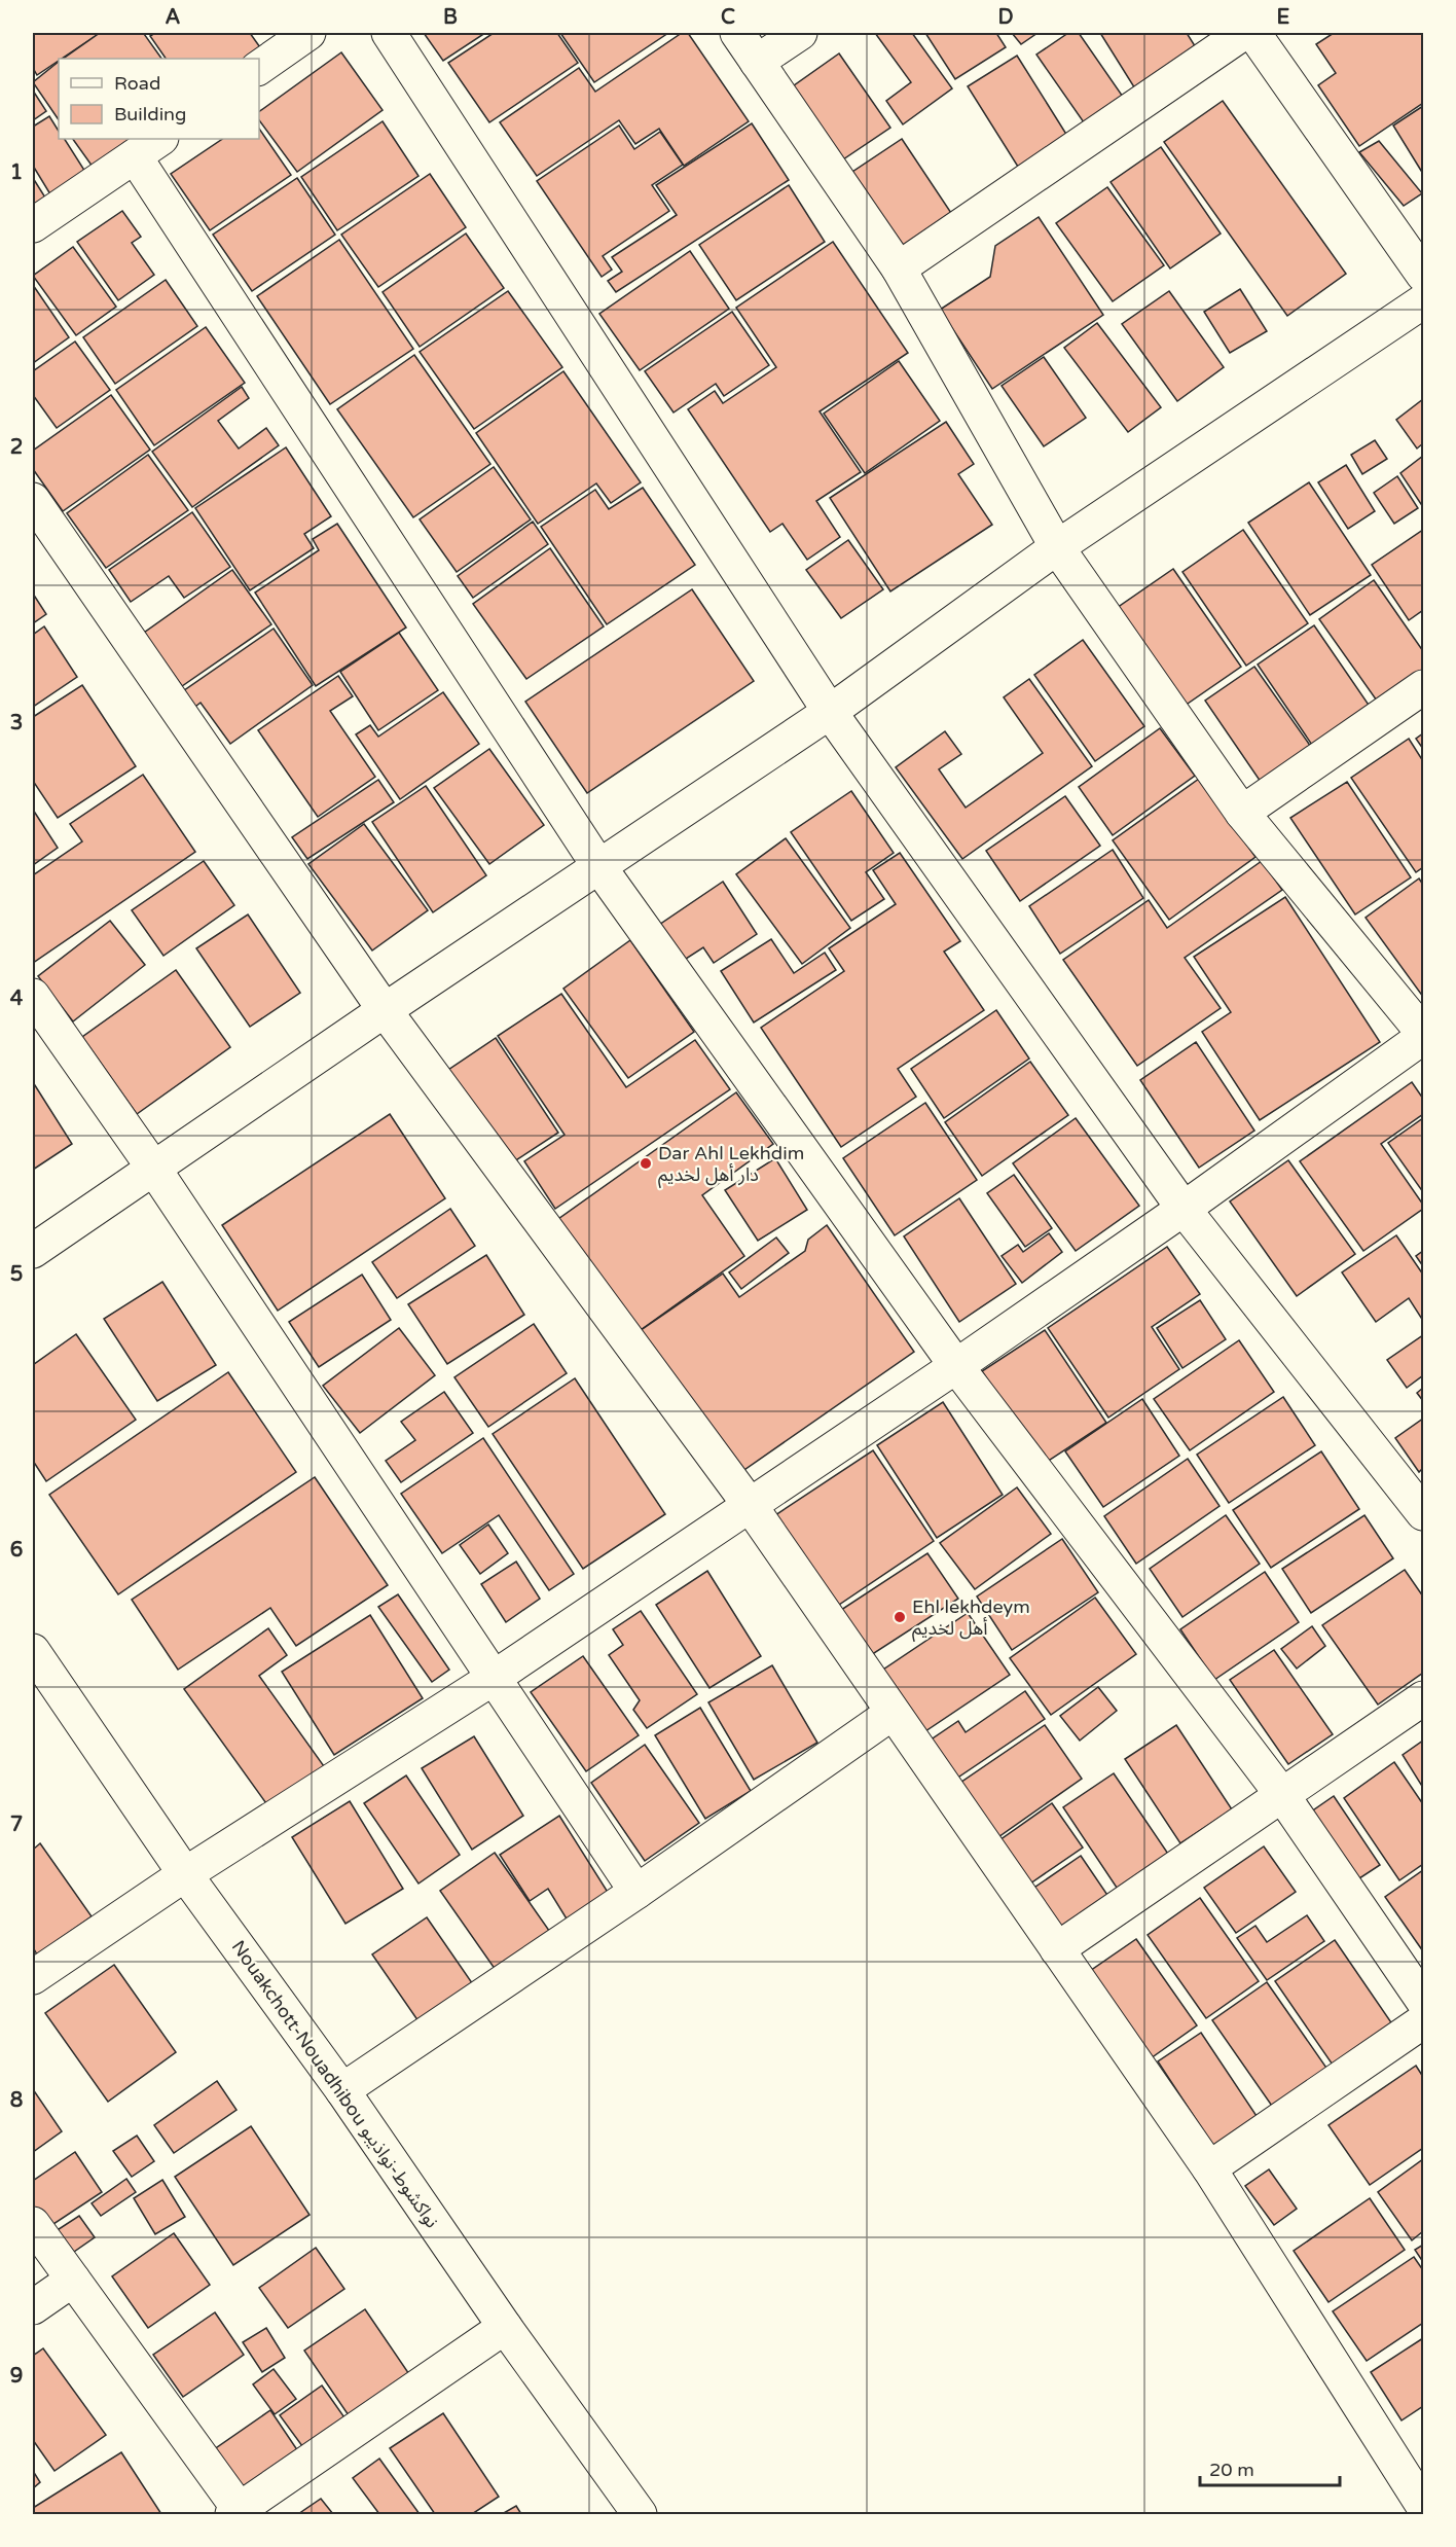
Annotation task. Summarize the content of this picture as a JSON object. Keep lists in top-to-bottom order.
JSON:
{
  "streets": {
    "main road": ["Nouakchott-Nouadhibou نواكشوط-نواذيبو"]
  },
  "places": ["Dar Ahl Lekhdim دار أهل لخديم", "Ehl lekhdeym أهل لخديم"],
  "legend": ["Road", "Building"],
  "scale_bar": "20 m",
  "grid": {
    "columns": [
      "A",
      "B",
      "C",
      "D",
      "E"
    ],
    "rows": [
      "1",
      "2",
      "3",
      "4",
      "5",
      "6",
      "7",
      "8",
      "9"
    ]
  }
}
